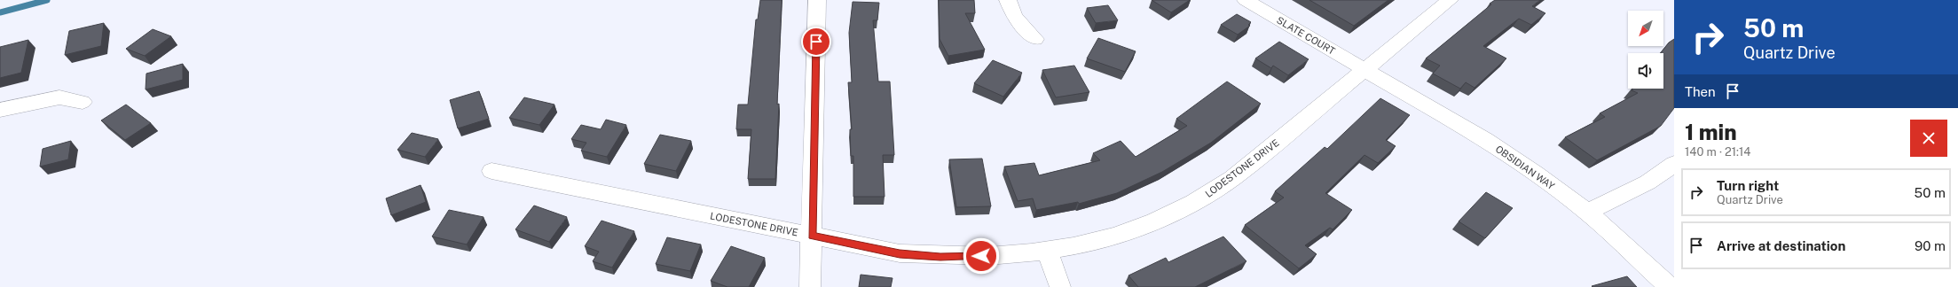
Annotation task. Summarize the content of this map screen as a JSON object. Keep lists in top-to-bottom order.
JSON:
{
  "streets": {
    "street": ["SLATE COURT", "OBSIDIAN WAY", "LODESTONE DRIVE"]
  },
  "crossings": [
    ["SLATE COURT", "OBSIDIAN WAY"],
    ["SLATE COURT", "LODESTONE DRIVE"],
    ["OBSIDIAN WAY", "LODESTONE DRIVE"]
  ],
  "north": "bottom left",
  "page": {
    "turn": ["50 m", "Quartz Drive"],
    "then": "Then",
    "heading": ["1 min", "140 m · 21:14"],
    "list": [
      {
        "name": "Turn right",
        "note": "Quartz Drive",
        "value": "50 m"
      },
      {
        "name": "Arrive at destination",
        "value": "90 m"
      }
    ]
  }
}
